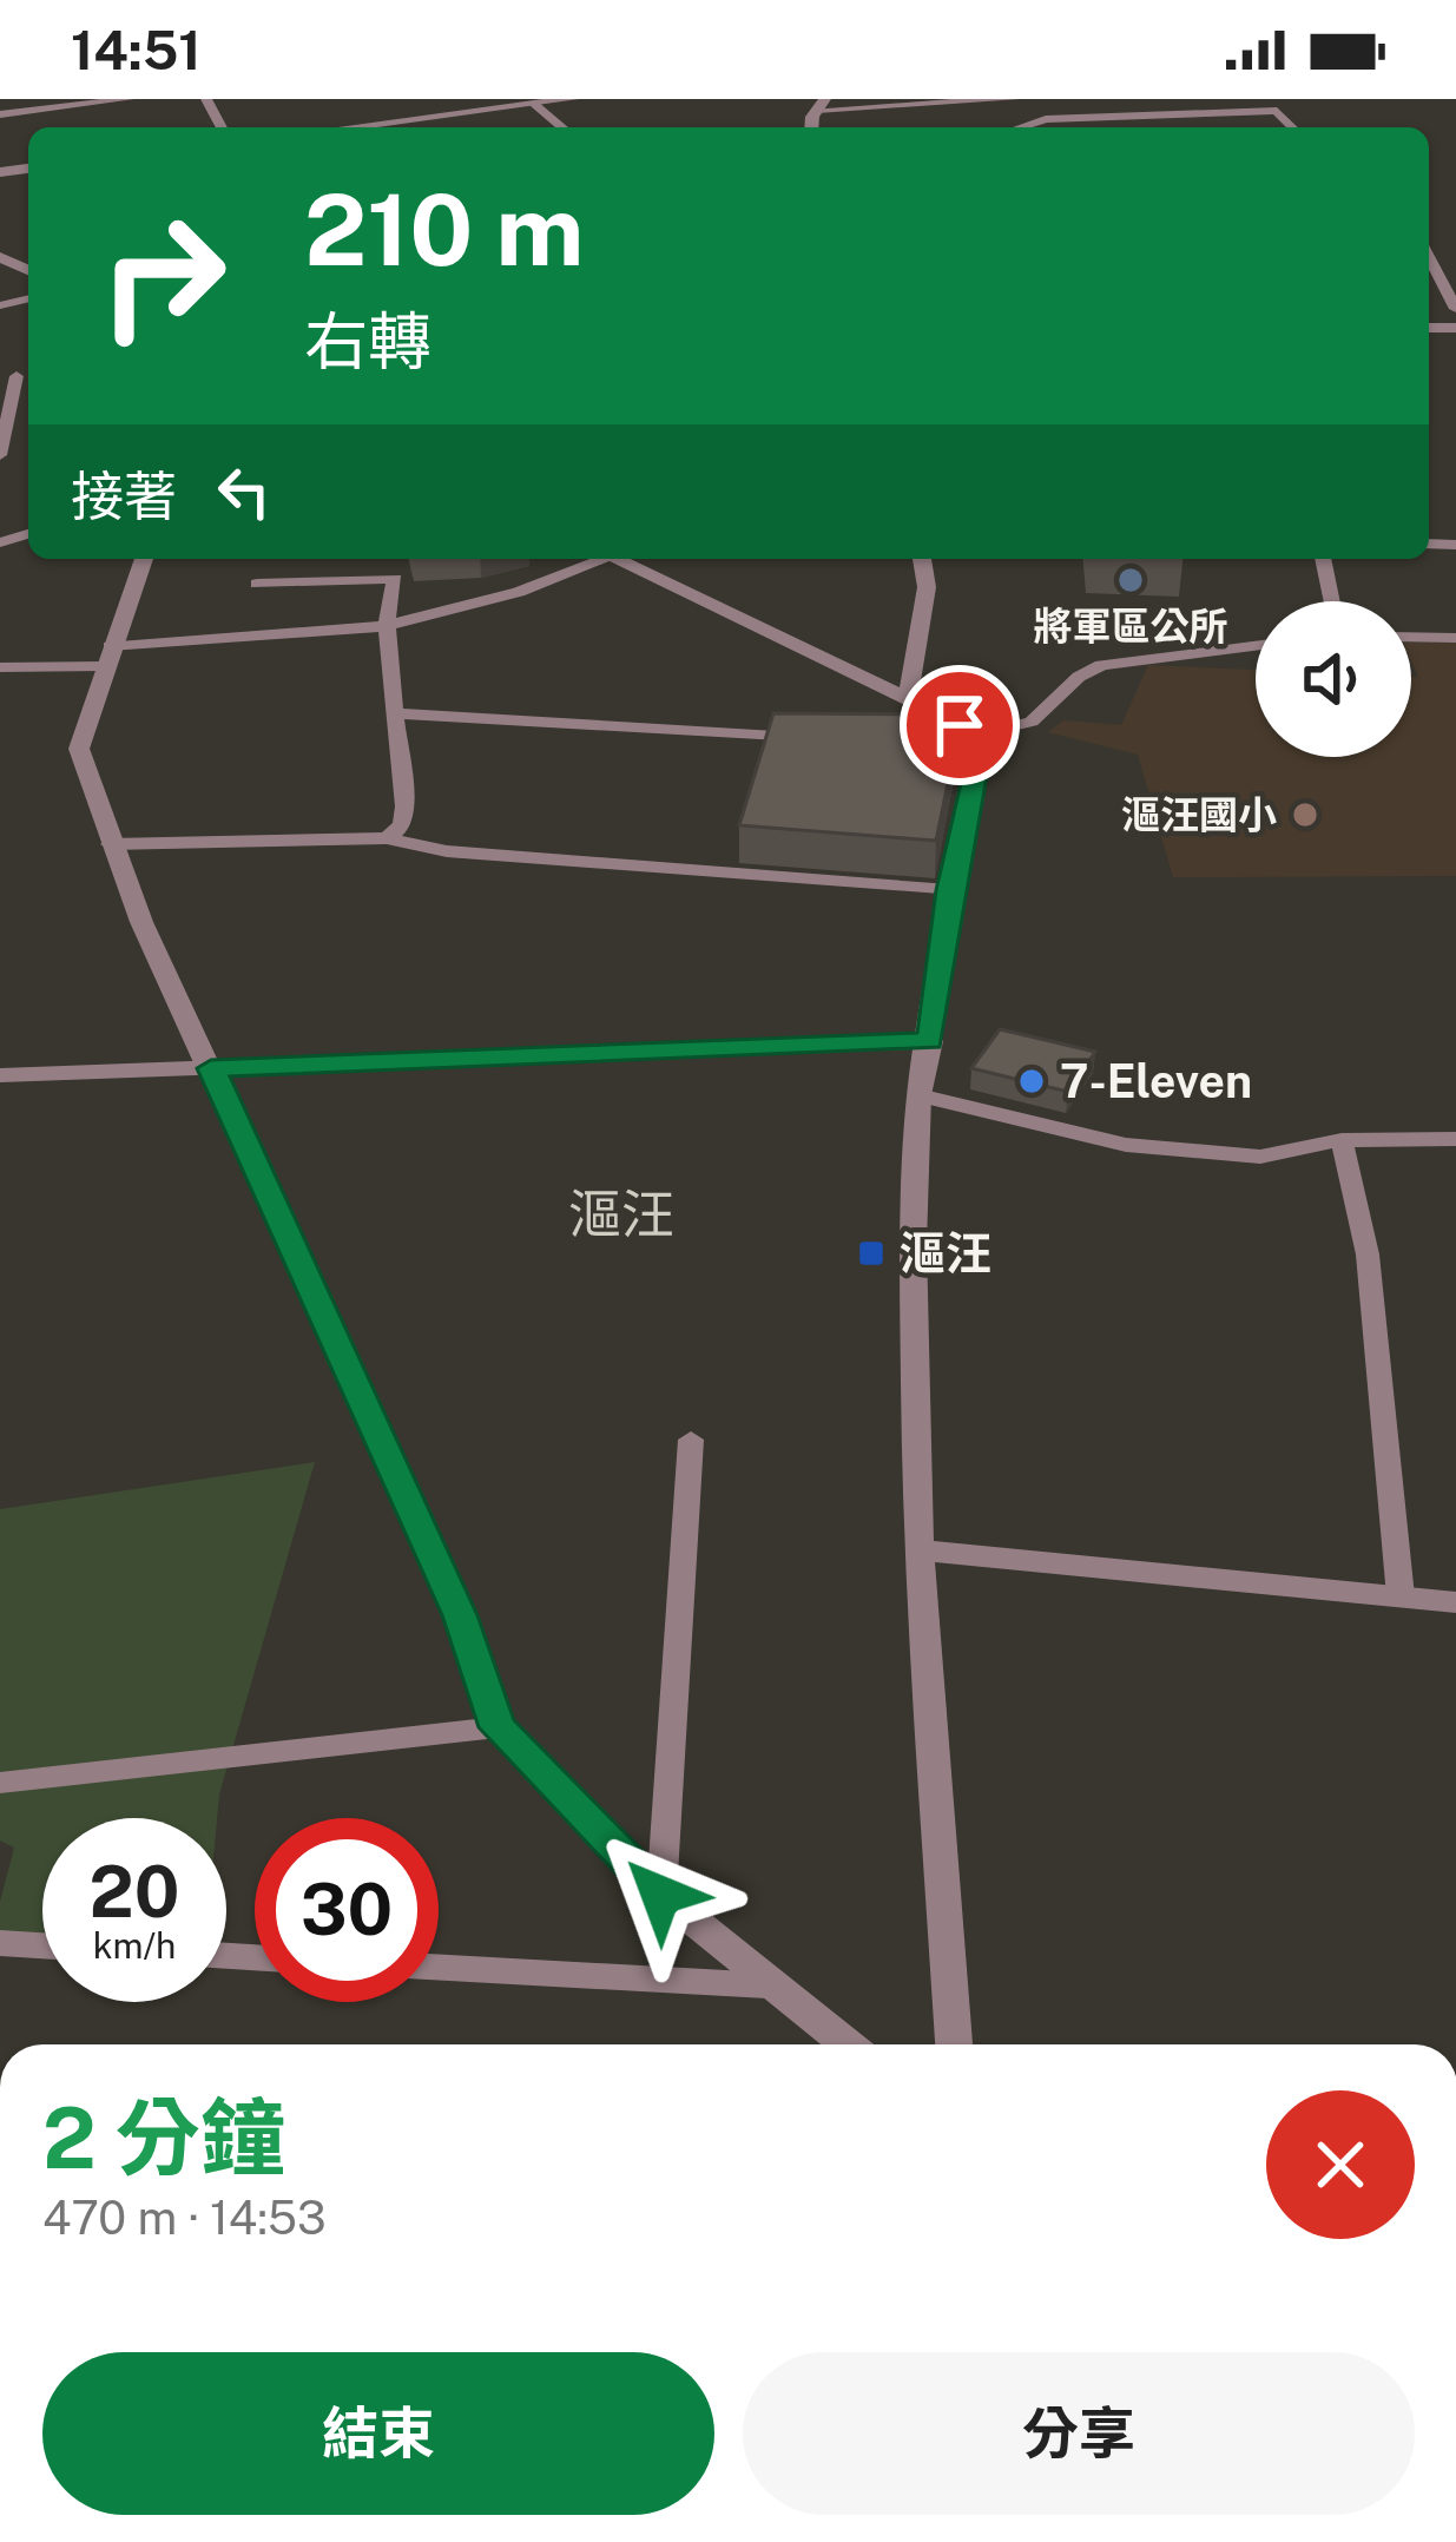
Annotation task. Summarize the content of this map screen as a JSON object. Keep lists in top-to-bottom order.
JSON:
{
  "districts": ["漚汪"],
  "places": {
    "other": ["將軍區公所", "漚汪國小", "7-Eleven"],
    "transit": ["漚汪"]
  },
  "page": {
    "status": "14:51",
    "turn": ["210 m", "右轉"],
    "then": "接著",
    "speed": "20 km/h",
    "limit": "30",
    "heading": ["2 分鐘", "470 m · 14:53"],
    "buttons": ["結束", "分享"]
  }
}
